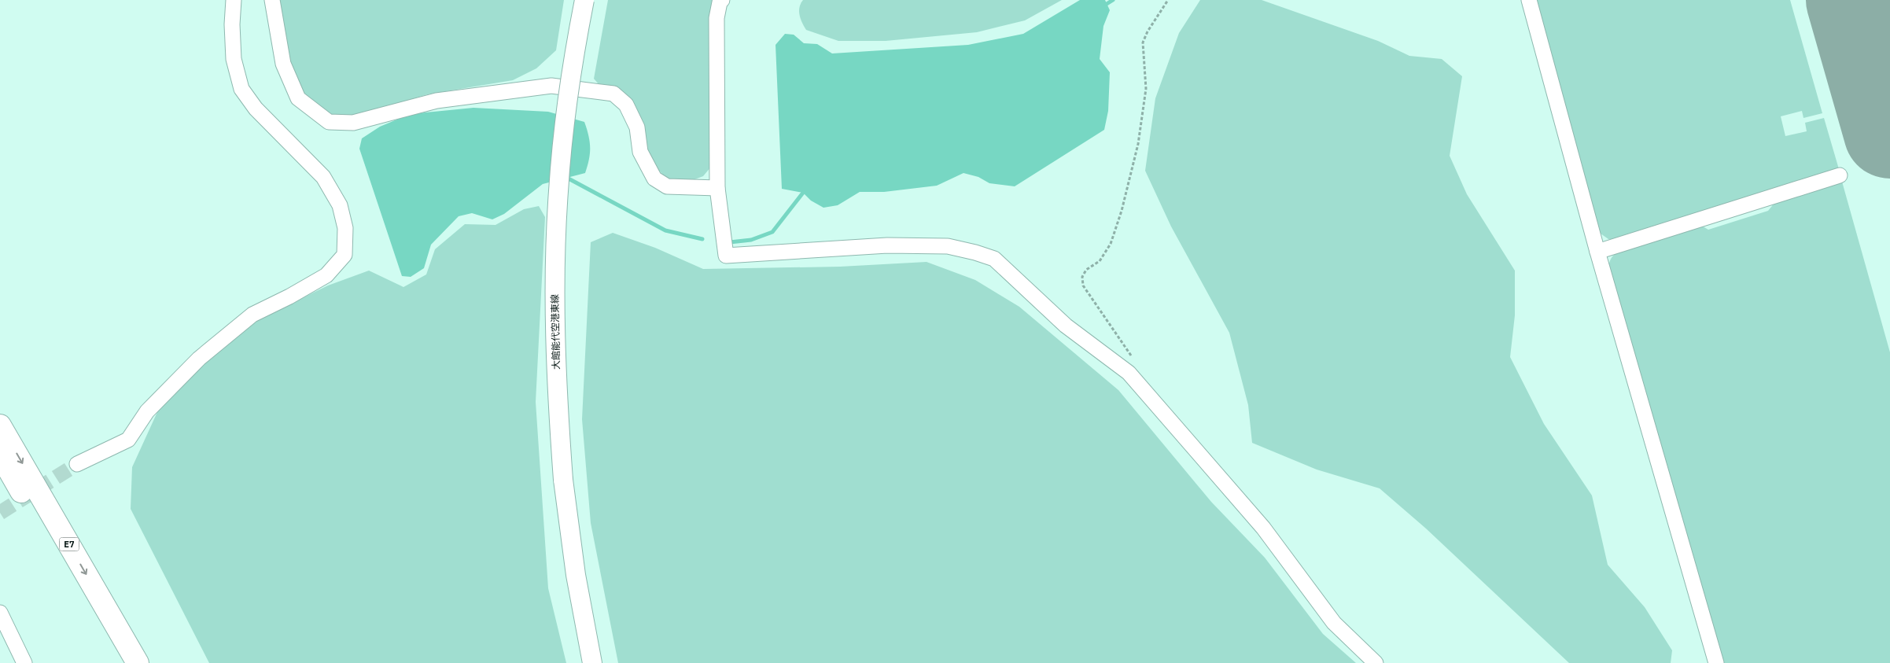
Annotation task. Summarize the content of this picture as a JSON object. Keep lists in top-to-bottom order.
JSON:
{
  "streets": {
    "highway": ["E7"],
    "main road": ["大館能代空港東線"]
  }
}
